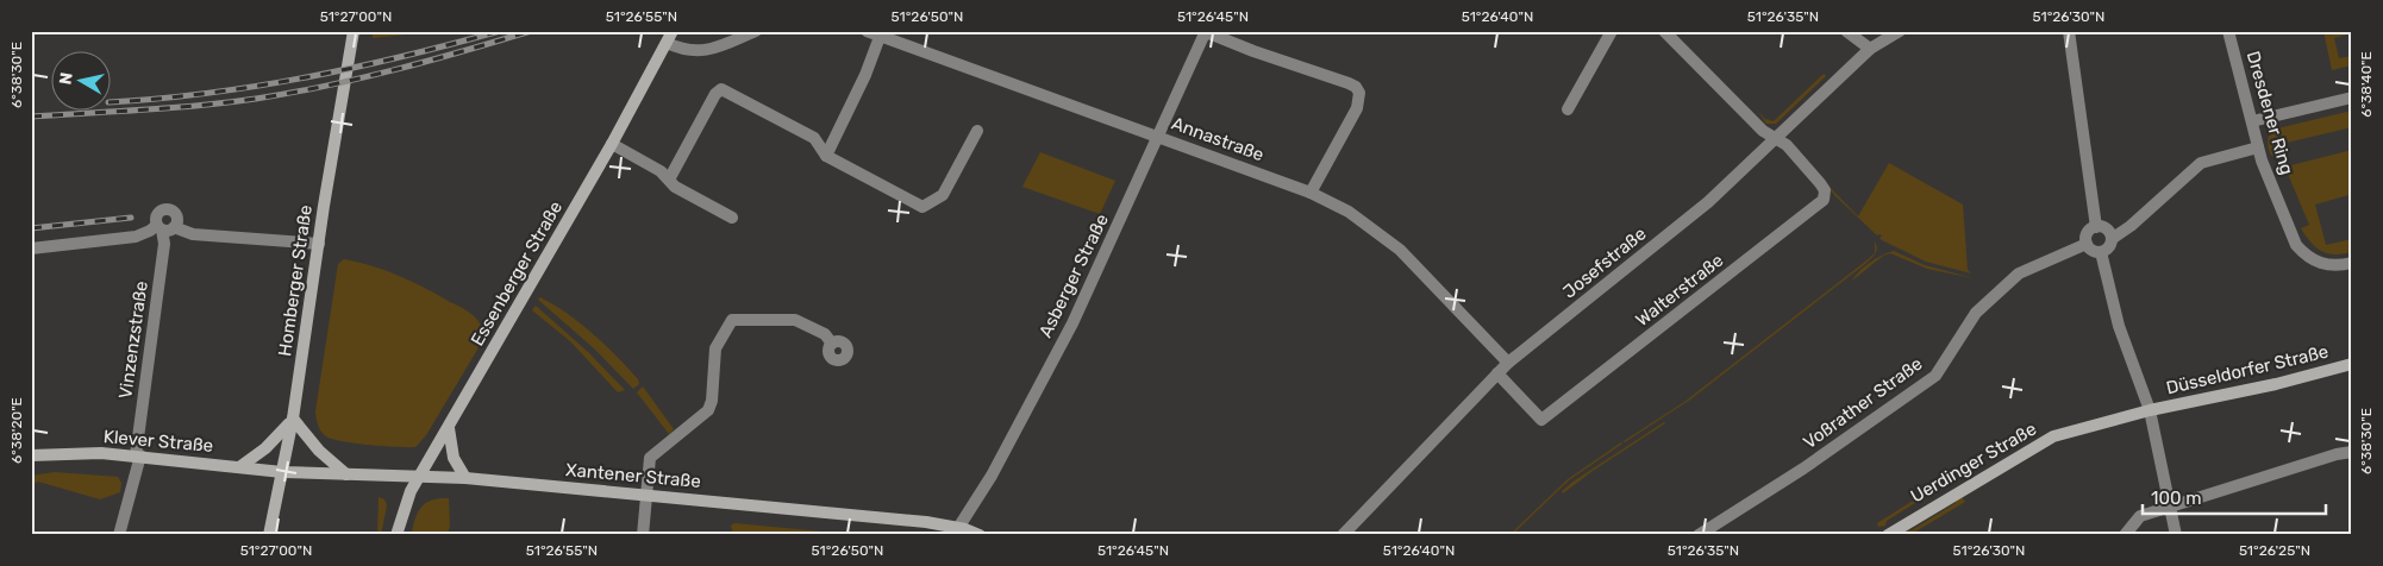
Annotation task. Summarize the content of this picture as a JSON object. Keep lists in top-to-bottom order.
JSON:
{
  "streets": {
    "main road": [
      "Essenberger Straße",
      "Homberger Straße",
      "Düsseldorfer Straße",
      "Klever Straße",
      "Uerdinger Straße",
      "Xantener Straße"
    ],
    "street": [
      "Dresdener Ring",
      "Annastraße",
      "Josefstraße",
      "Asberger Straße",
      "Walterstraße",
      "Vinzenzstraße",
      "Voßrather Straße"
    ]
  },
  "crossings": [
    ["Annastraße", "Josefstraße"],
    ["Annastraße", "Asberger Straße"],
    ["Josefstraße", "Walterstraße"],
    ["Essenberger Straße", "Xantener Straße"],
    ["Asberger Straße", "Xantener Straße"],
    ["Homberger Straße", "Klever Straße"],
    ["Homberger Straße", "Xantener Straße"],
    ["Vinzenzstraße", "Klever Straße"],
    ["Düsseldorfer Straße", "Uerdinger Straße"],
    ["Klever Straße", "Xantener Straße"]
  ],
  "scale_bar": "100 m",
  "north": "left",
  "coordinates": [
    "51°27'00\"N",
    "51°26'55\"N",
    "51°26'50\"N",
    "51°26'45\"N",
    "51°26'40\"N",
    "51°26'35\"N",
    "51°26'30\"N",
    "6°38'30\"E",
    "6°38'40\"E",
    "6°38'20\"E",
    "51°26'25\"N"
  ]
}
